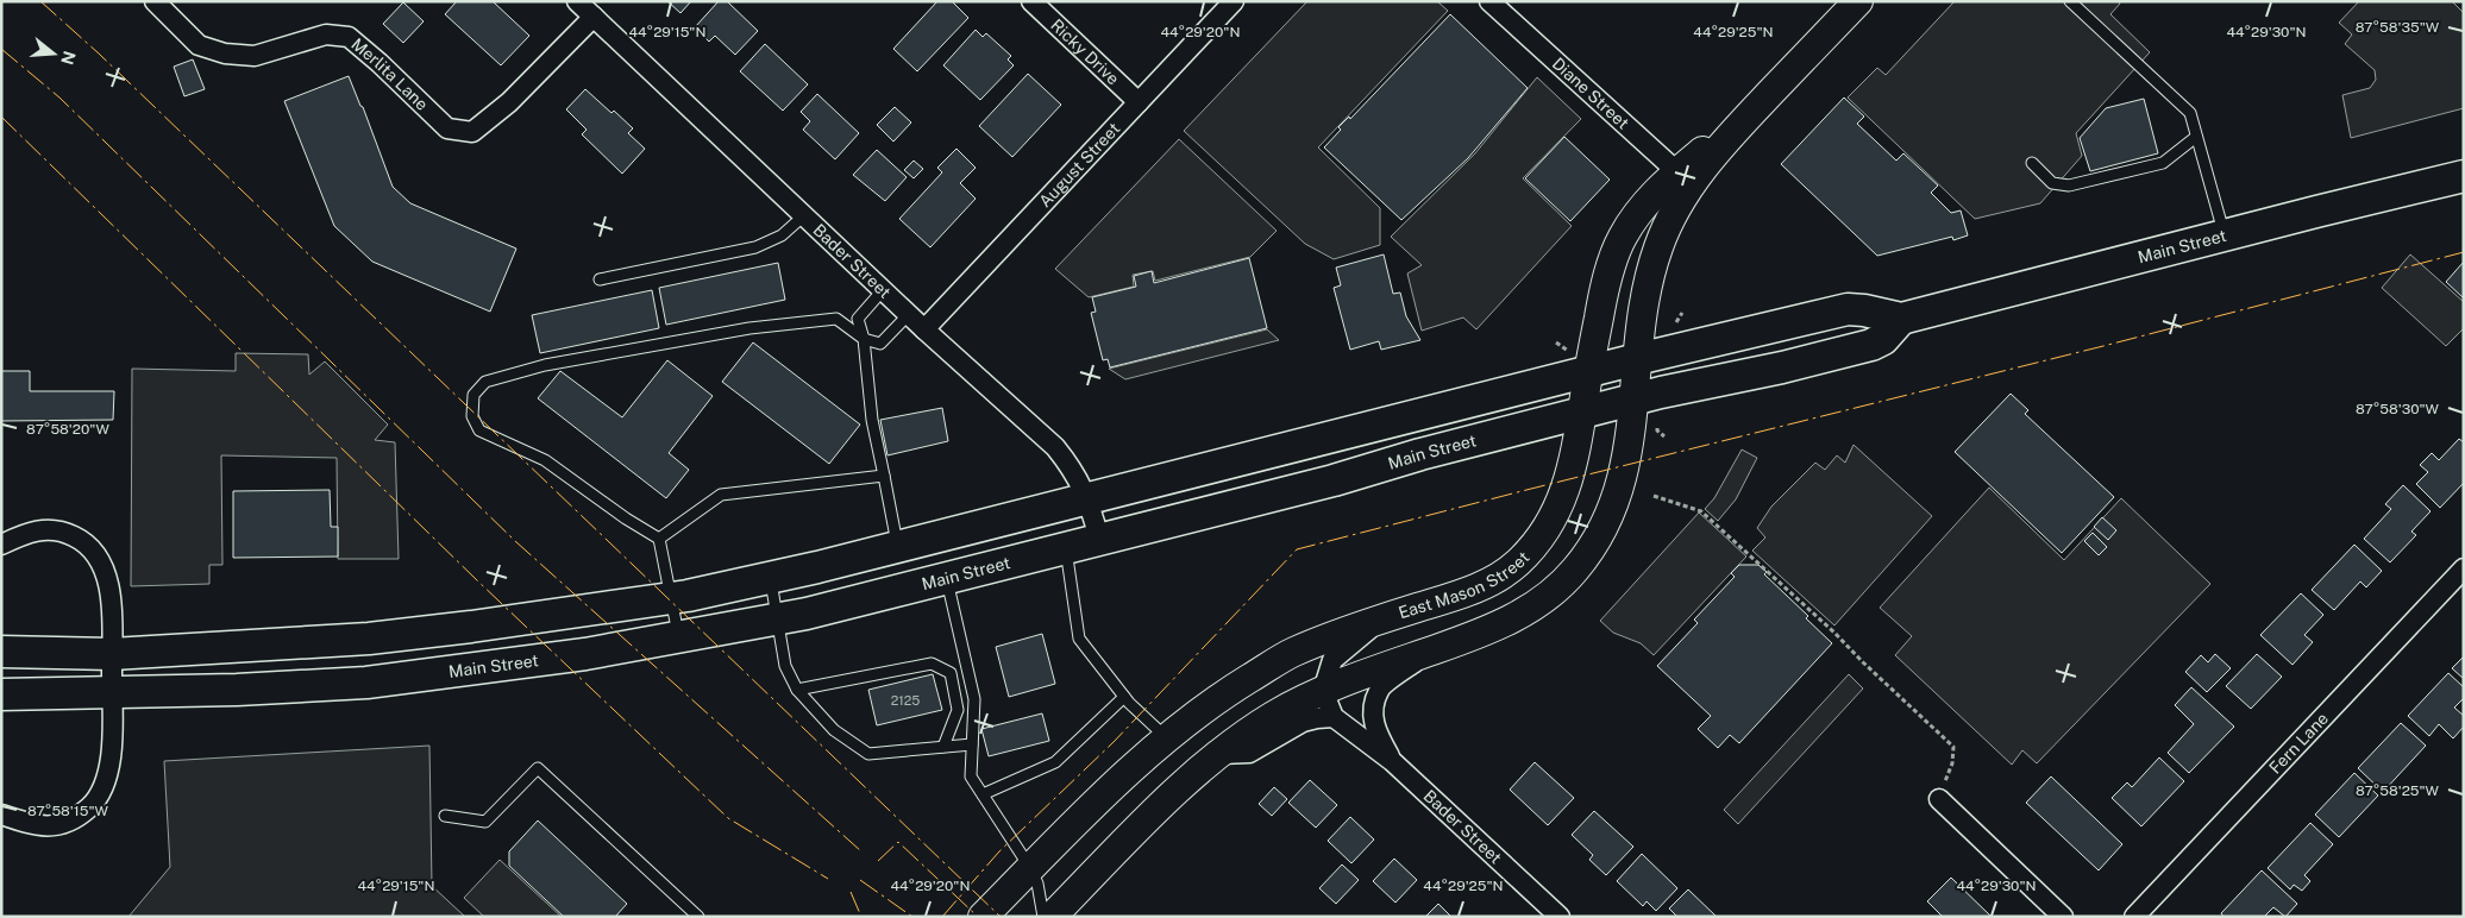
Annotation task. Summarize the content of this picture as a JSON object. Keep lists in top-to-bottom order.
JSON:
{
  "streets": {
    "main road": ["Main Street", "East Mason Street"],
    "street": [
      "Ricky Drive",
      "Merlita Lane",
      "Diane Street",
      "August Street",
      "Bader Street",
      "Fern Lane"
    ]
  },
  "crossings": [
    ["Ricky Drive", "August Street"],
    ["Merlita Lane", "Bader Street"],
    ["Diane Street", "East Mason Street"],
    ["August Street", "Bader Street"],
    ["Main Street", "Bader Street"],
    ["Main Street", "East Mason Street"],
    ["Bader Street", "East Mason Street"]
  ],
  "house_numbers": ["2125"],
  "north": "right",
  "coordinates": [
    "87°58'35\"W",
    "44°29'15\"N",
    "44°29'20\"N",
    "44°29'25\"N",
    "44°29'30\"N",
    "87°58'30\"W",
    "87°58'20\"W",
    "87°58'25\"W",
    "87°58'15\"W"
  ]
}
